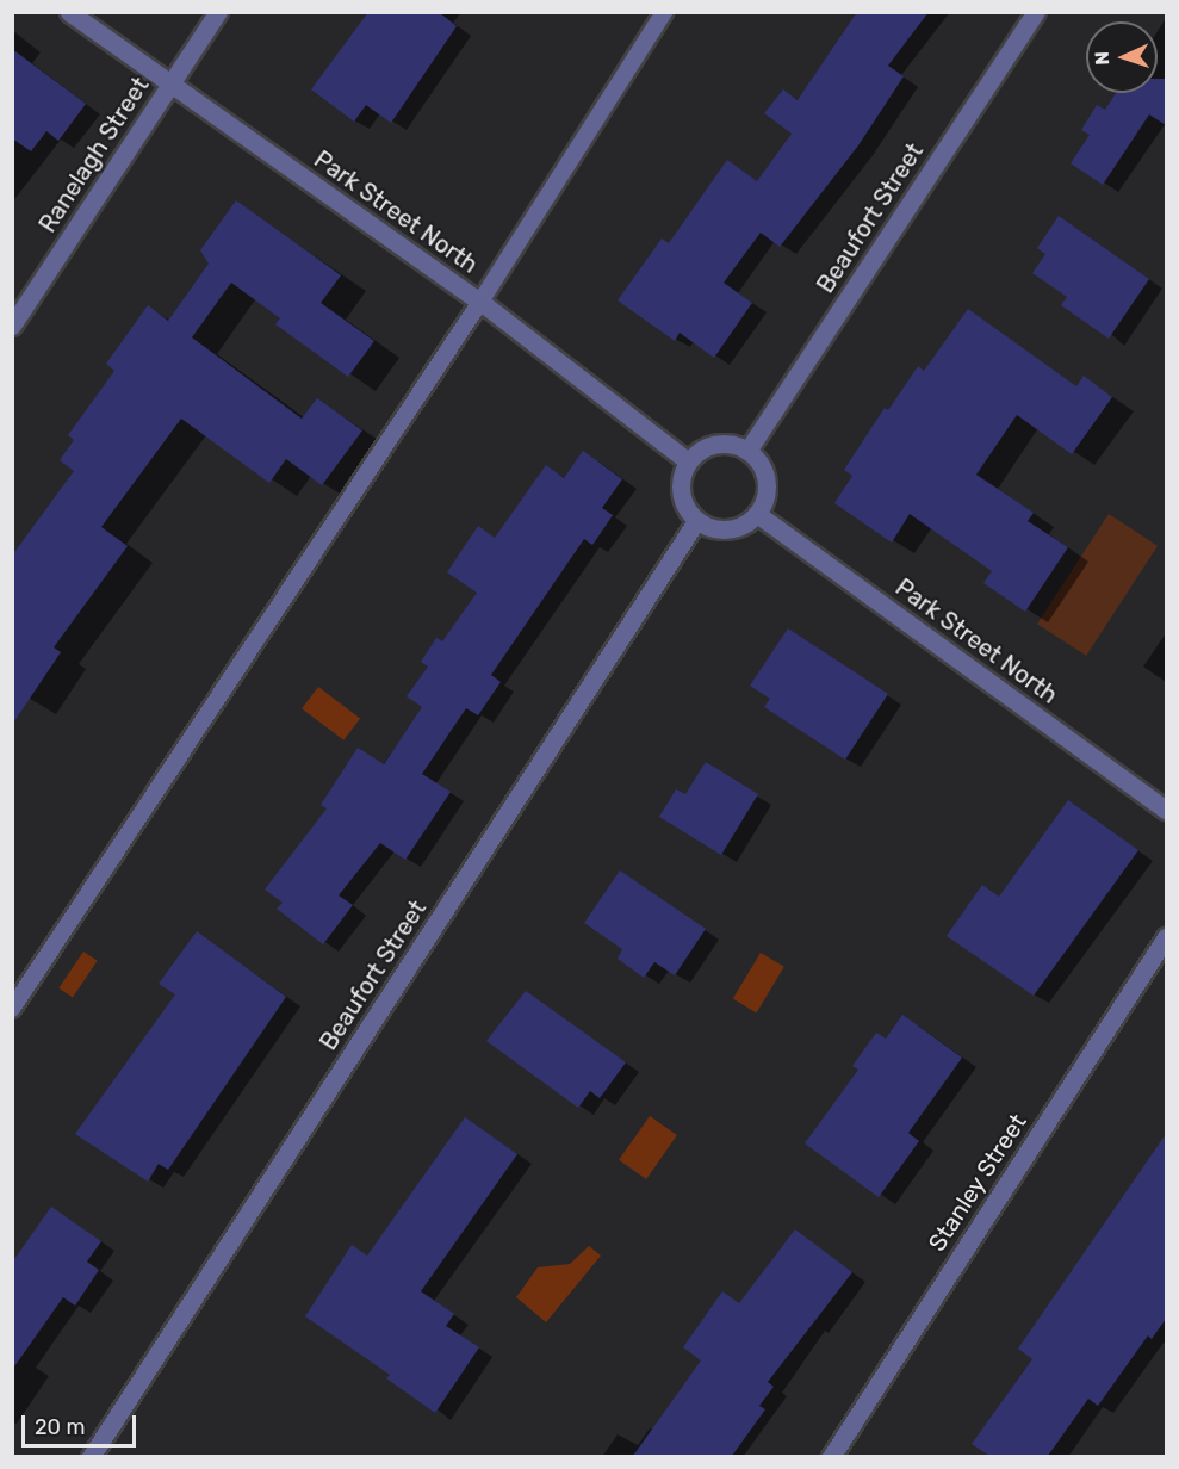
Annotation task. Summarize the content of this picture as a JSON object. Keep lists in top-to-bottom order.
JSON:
{
  "streets": {
    "street": [
      "Ranelagh Street",
      "Park Street North",
      "Beaufort Street",
      "Stanley Street"
    ]
  },
  "crossings": [
    ["Ranelagh Street", "Park Street North"],
    ["Park Street North", "Beaufort Street"]
  ],
  "scale_bar": "20 m",
  "north": "left"
}
